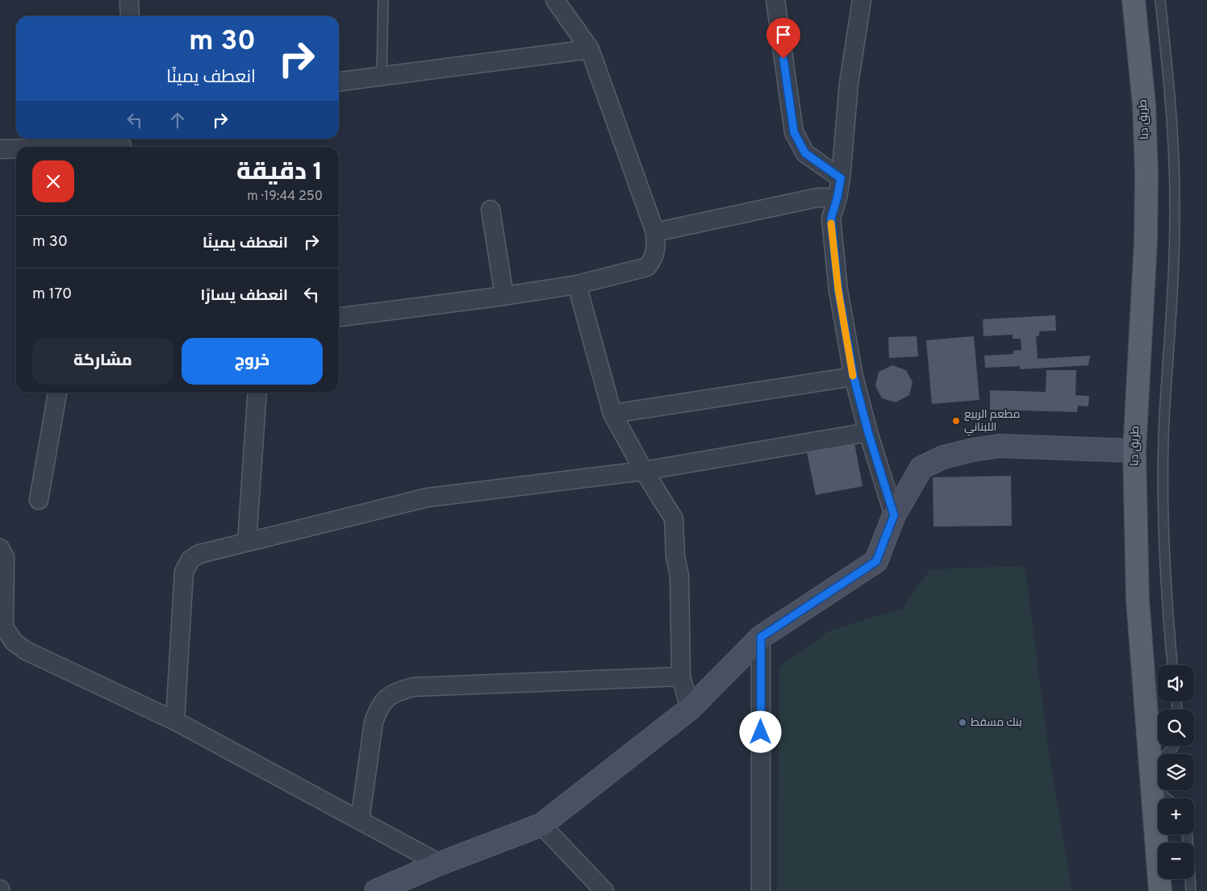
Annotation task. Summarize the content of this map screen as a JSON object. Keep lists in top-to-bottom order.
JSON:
{
  "streets": {
    "main road": ["طريق دبا"]
  },
  "places": ["مطعم الربيع اللبناني", "بنك مسقط"],
  "page": {
    "turn": ["30 m", "انعطف يمينًا"],
    "heading": ["1 دقيقة", "250 m · 19:44"],
    "list": [
      {
        "name": "انعطف يمينًا",
        "value": "30 m"
      },
      {
        "name": "انعطف يسارًا",
        "value": "170 m"
      }
    ],
    "buttons": ["خروج", "مشاركة"],
    "map_buttons": ["+", "−"]
  }
}
